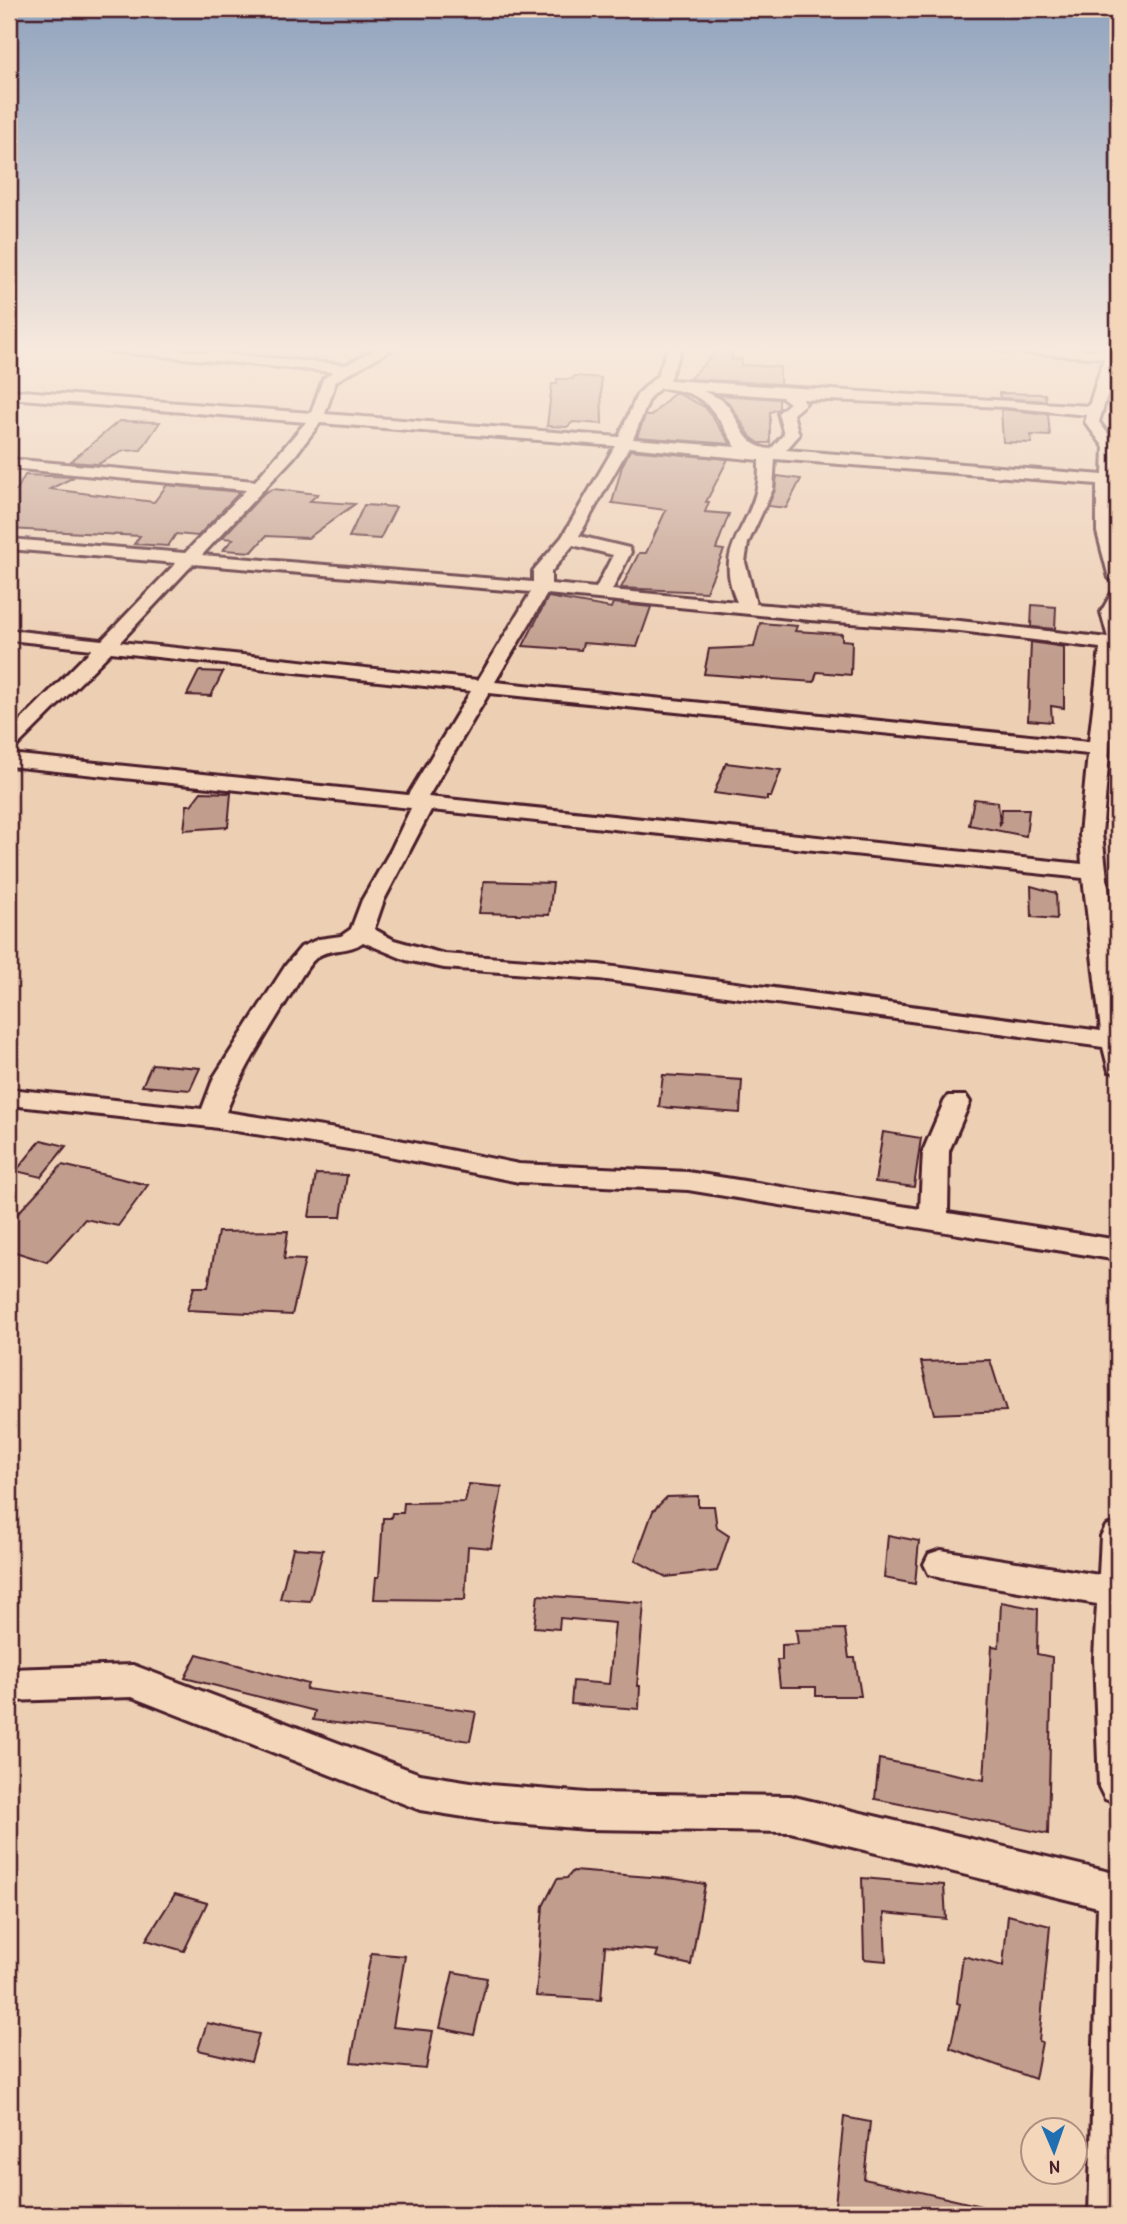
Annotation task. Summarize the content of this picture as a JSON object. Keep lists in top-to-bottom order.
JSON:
{
  "north": "bottom"
}
